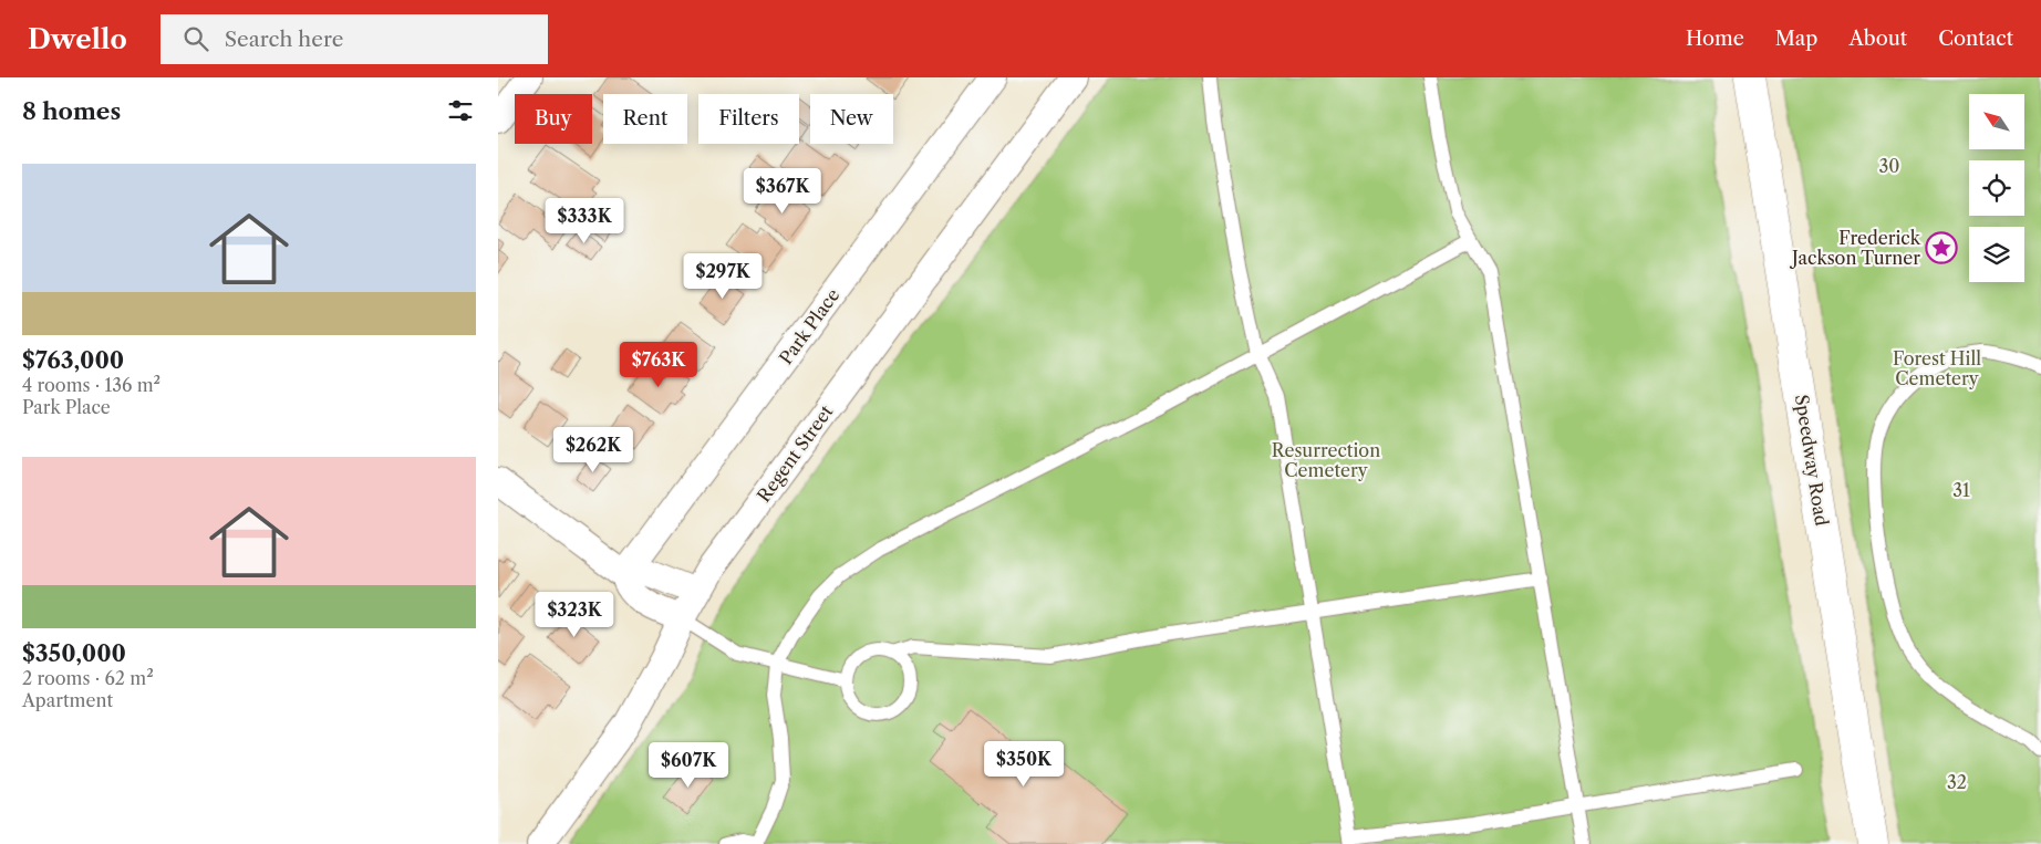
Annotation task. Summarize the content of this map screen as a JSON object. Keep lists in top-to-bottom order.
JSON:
{
  "streets": {
    "main road": ["Speedway Road"],
    "street": ["Park Place", "Regent Street"]
  },
  "parks": [
    "30",
    "Forest Hill Cemetery",
    "Resurrection Cemetery",
    "31",
    "32"
  ],
  "places": {
    "place": ["Frederick Jackson Turner"]
  },
  "north": "top left",
  "page": {
    "header": "Dwello",
    "search": "Search here",
    "nav": [
      "Home",
      "Map",
      "About",
      "Contact"
    ],
    "heading": "8 homes",
    "chip": [
      "Buy",
      "Rent",
      "Filters",
      "New"
    ],
    "list": [
      {
        "name": "$763,000",
        "note": "4 rooms · 136 m² · Park Place"
      },
      {
        "name": "$350,000",
        "note": "2 rooms · 62 m² · Apartment"
      }
    ],
    "price": [
      "$367K",
      "$333K",
      "$297K",
      "$763K",
      "$262K",
      "$323K",
      "$350K",
      "$607K"
    ]
  }
}
